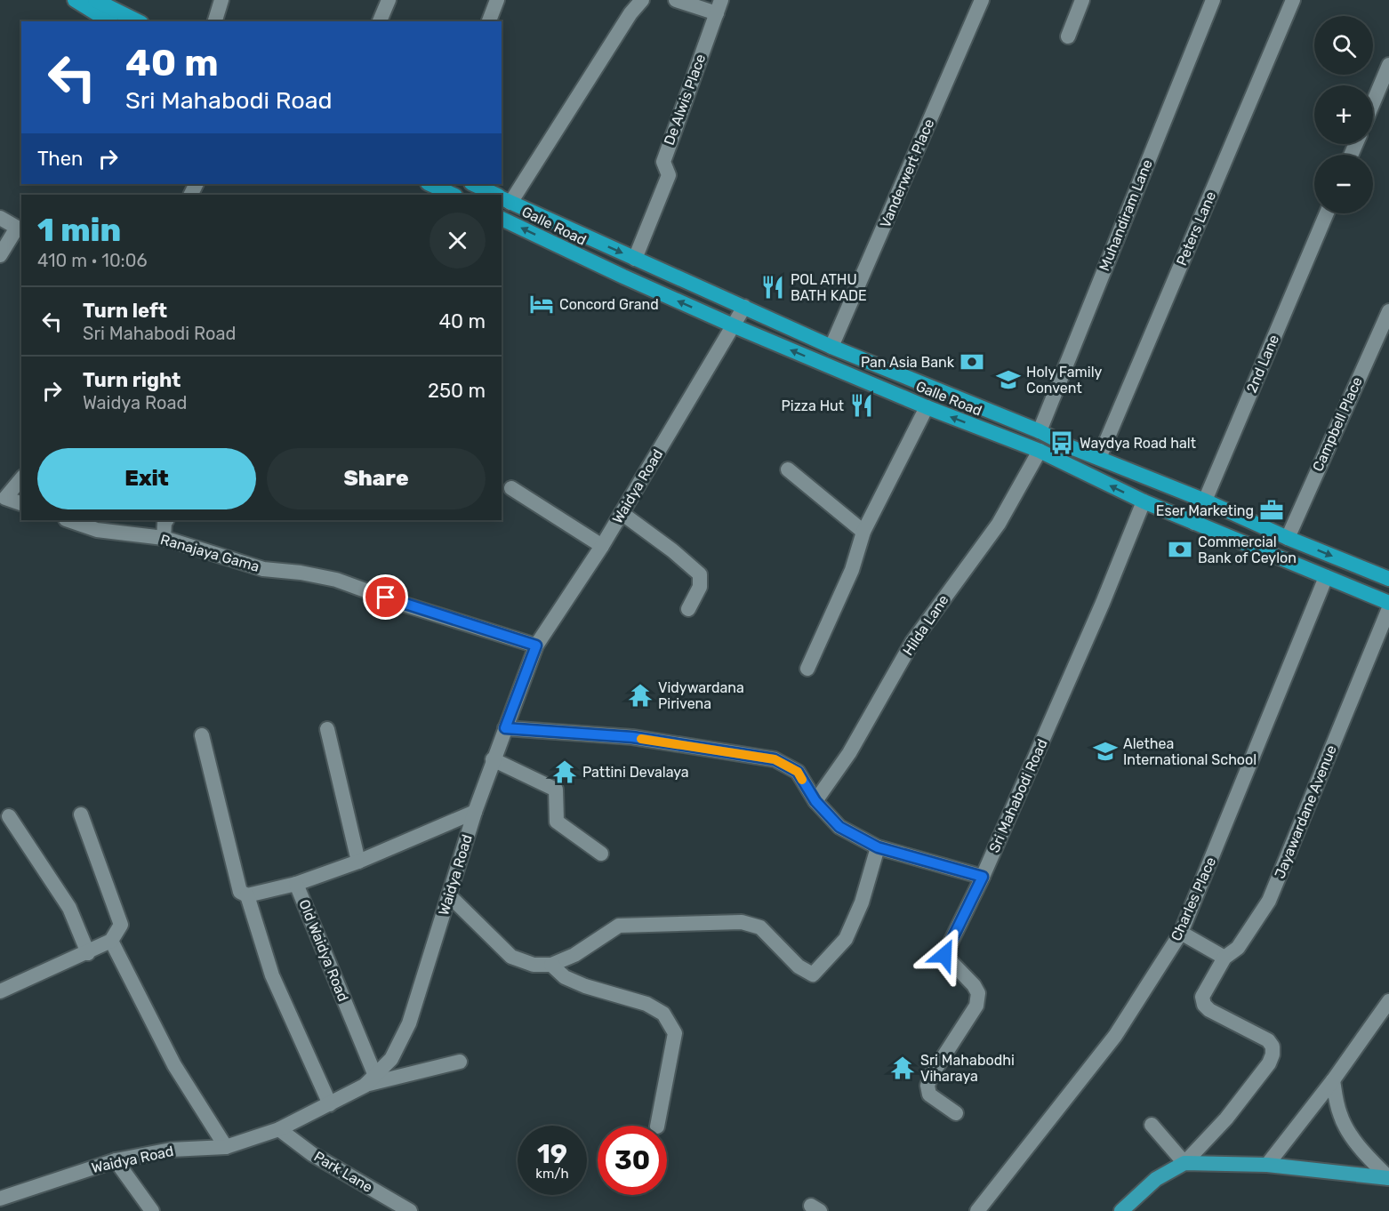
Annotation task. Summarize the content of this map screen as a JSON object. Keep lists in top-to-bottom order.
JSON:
{
  "streets": {
    "highway": ["Galle Road"],
    "street": [
      "De Alwis Place",
      "Vanderwert Place",
      "Muhandiram Lane",
      "Peters Lane",
      "2nd Lane",
      "Campbell Place",
      "Waidya Road",
      "Ranajaya Gama",
      "Hilda Lane",
      "Sri Mahabodi Road",
      "Jayawardane Avenue",
      "Charles Place",
      "Old Waidya Road",
      "Park Lane"
    ]
  },
  "crossings": [
    ["De Alwis Place", "Galle Road"],
    ["Vanderwert Place", "Galle Road"],
    ["Muhandiram Lane", "Galle Road"],
    ["Galle Road", "Peters Lane"],
    ["Galle Road", "2nd Lane"],
    ["Galle Road", "Campbell Place"],
    ["Galle Road", "Waidya Road"],
    ["Galle Road", "Hilda Lane"],
    ["Galle Road", "Sri Mahabodi Road"],
    ["Galle Road", "Charles Place"],
    ["Waidya Road", "Ranajaya Gama"],
    ["Waidya Road", "Old Waidya Road"],
    ["Waidya Road", "Park Lane"]
  ],
  "places": {
    "restaurant": ["POL ATHU BATH KADE", "Pizza Hut"],
    "hotel": ["Concord Grand"],
    "bank": ["Pan Asia Bank", "Commercial Bank of Ceylon"],
    "school or university": ["Holy Family Convent", "Alethea International School"],
    "bus stop": ["Waydya Road halt"],
    "office": ["Eser Marketing"],
    "temple": ["Vidywardana Pirivena", "Pattini Devalaya", "Sri Mahabodhi Viharaya"]
  },
  "page": {
    "map_buttons": ["+", "−"],
    "turn": ["40 m", "Sri Mahabodi Road"],
    "then": "Then",
    "heading": ["1 min", "410 m · 10:06"],
    "list": [
      {
        "name": "Turn left",
        "note": "Sri Mahabodi Road",
        "value": "40 m"
      },
      {
        "name": "Turn right",
        "note": "Waidya Road",
        "value": "250 m"
      }
    ],
    "buttons": ["Exit", "Share"],
    "speed": "19 km/h",
    "limit": "30"
  }
}
